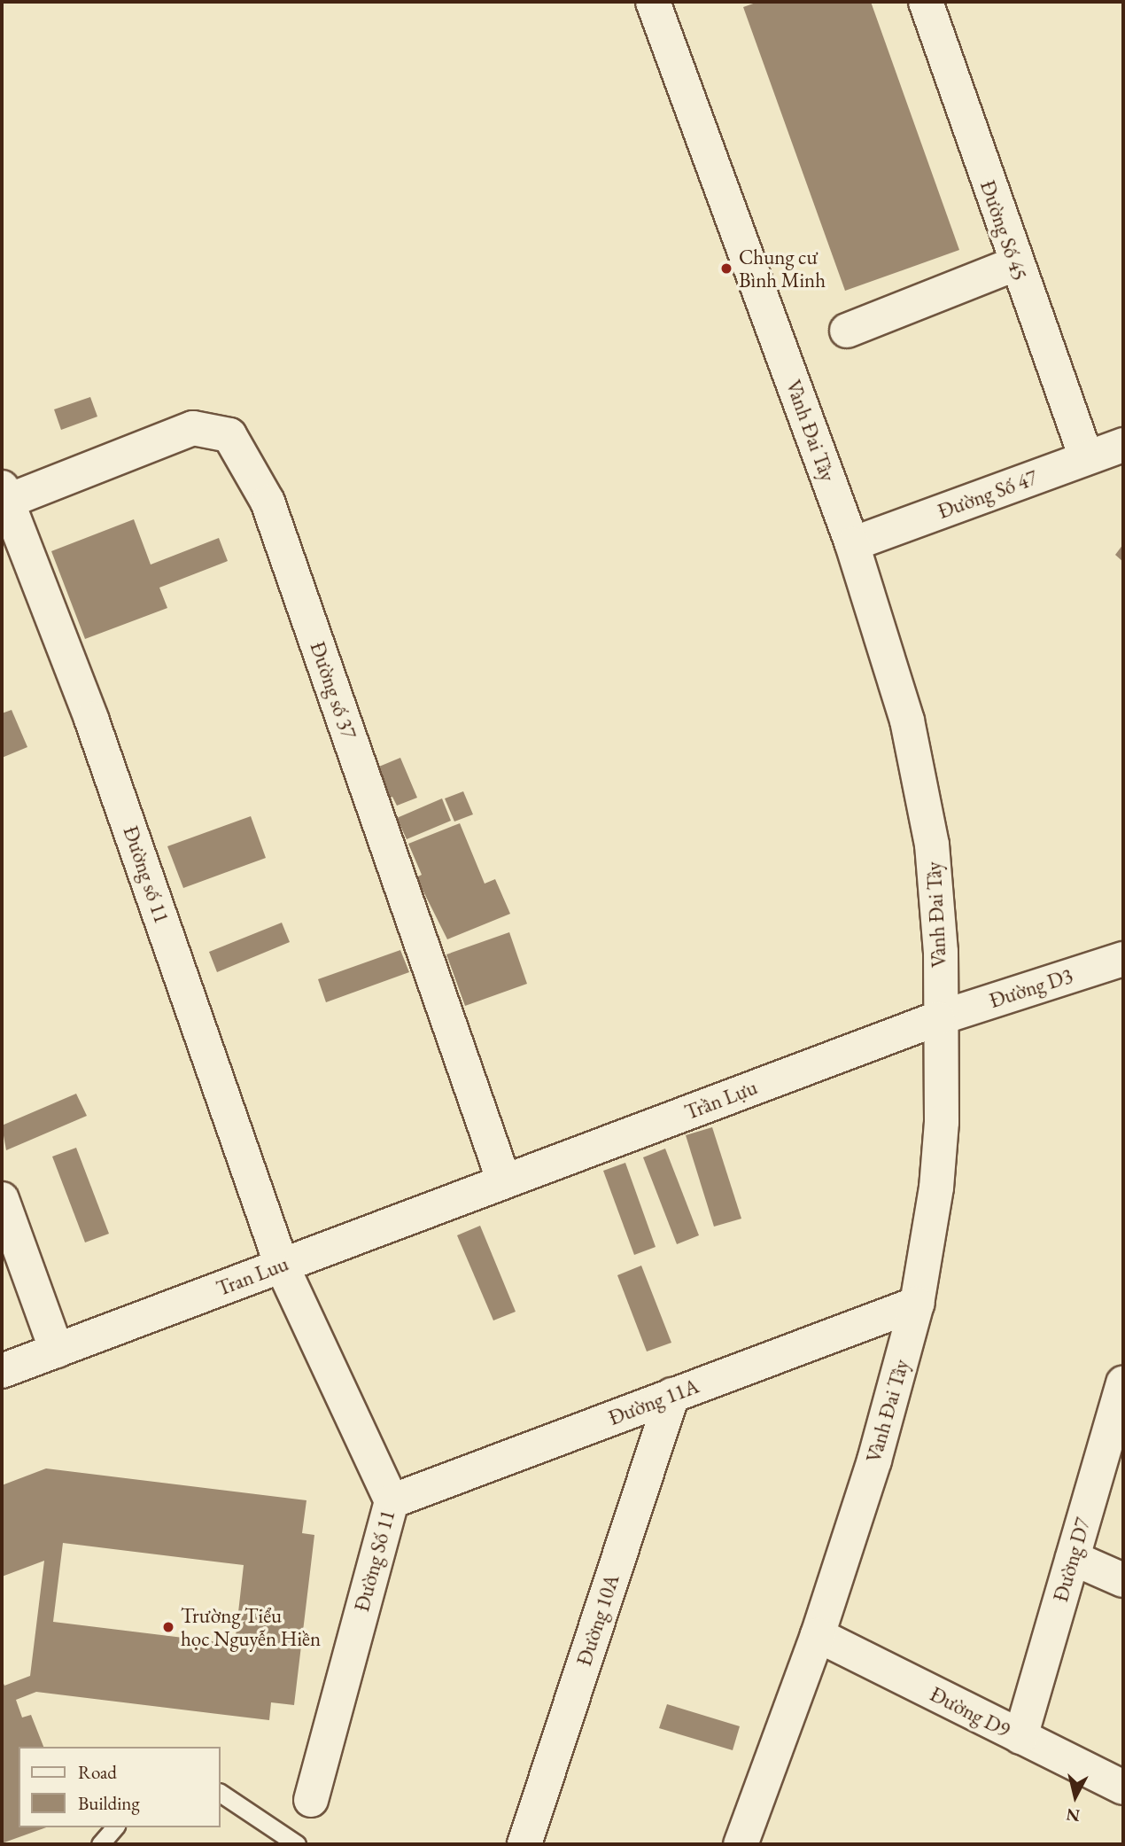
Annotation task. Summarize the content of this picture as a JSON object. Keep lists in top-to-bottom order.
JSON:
{
  "streets": {
    "street": [
      "Đường Số 45",
      "Vành Đai Tây",
      "Đường Số 47",
      "Đường số 37",
      "Đường số 11",
      "Đường D3",
      "Trần Lựu",
      "Tran Luu",
      "Đường 11A",
      "Đường D7",
      "Đường Số 11",
      "Đường 10A",
      "Đường D9"
    ]
  },
  "crossings": [
    ["Đường Số 45", "Đường Số 47"],
    ["Vành Đai Tây", "Đường Số 47"],
    ["Vành Đai Tây", "Đường D3"],
    ["Vành Đai Tây", "Trần Lựu"],
    ["Vành Đai Tây", "Đường 11A"],
    ["Vành Đai Tây", "Đường D9"],
    ["Đường số 37", "Đường số 11"],
    ["Đường số 37", "Trần Lựu"],
    ["Đường số 37", "Tran Luu"],
    ["Đường số 11", "Tran Luu"],
    ["Đường số 11", "Đường Số 11"],
    ["Đường D3", "Trần Lựu"],
    ["Trần Lựu", "Tran Luu"],
    ["Tran Luu", "Đường Số 11"],
    ["Đường 11A", "Đường Số 11"],
    ["Đường 11A", "Đường 10A"],
    ["Đường D7", "Đường D9"]
  ],
  "places": ["Chung cư Bình Minh", "Trường Tiểu học Nguyễn Hiền"],
  "legend": ["Road", "Building"],
  "north": "bottom"
}
